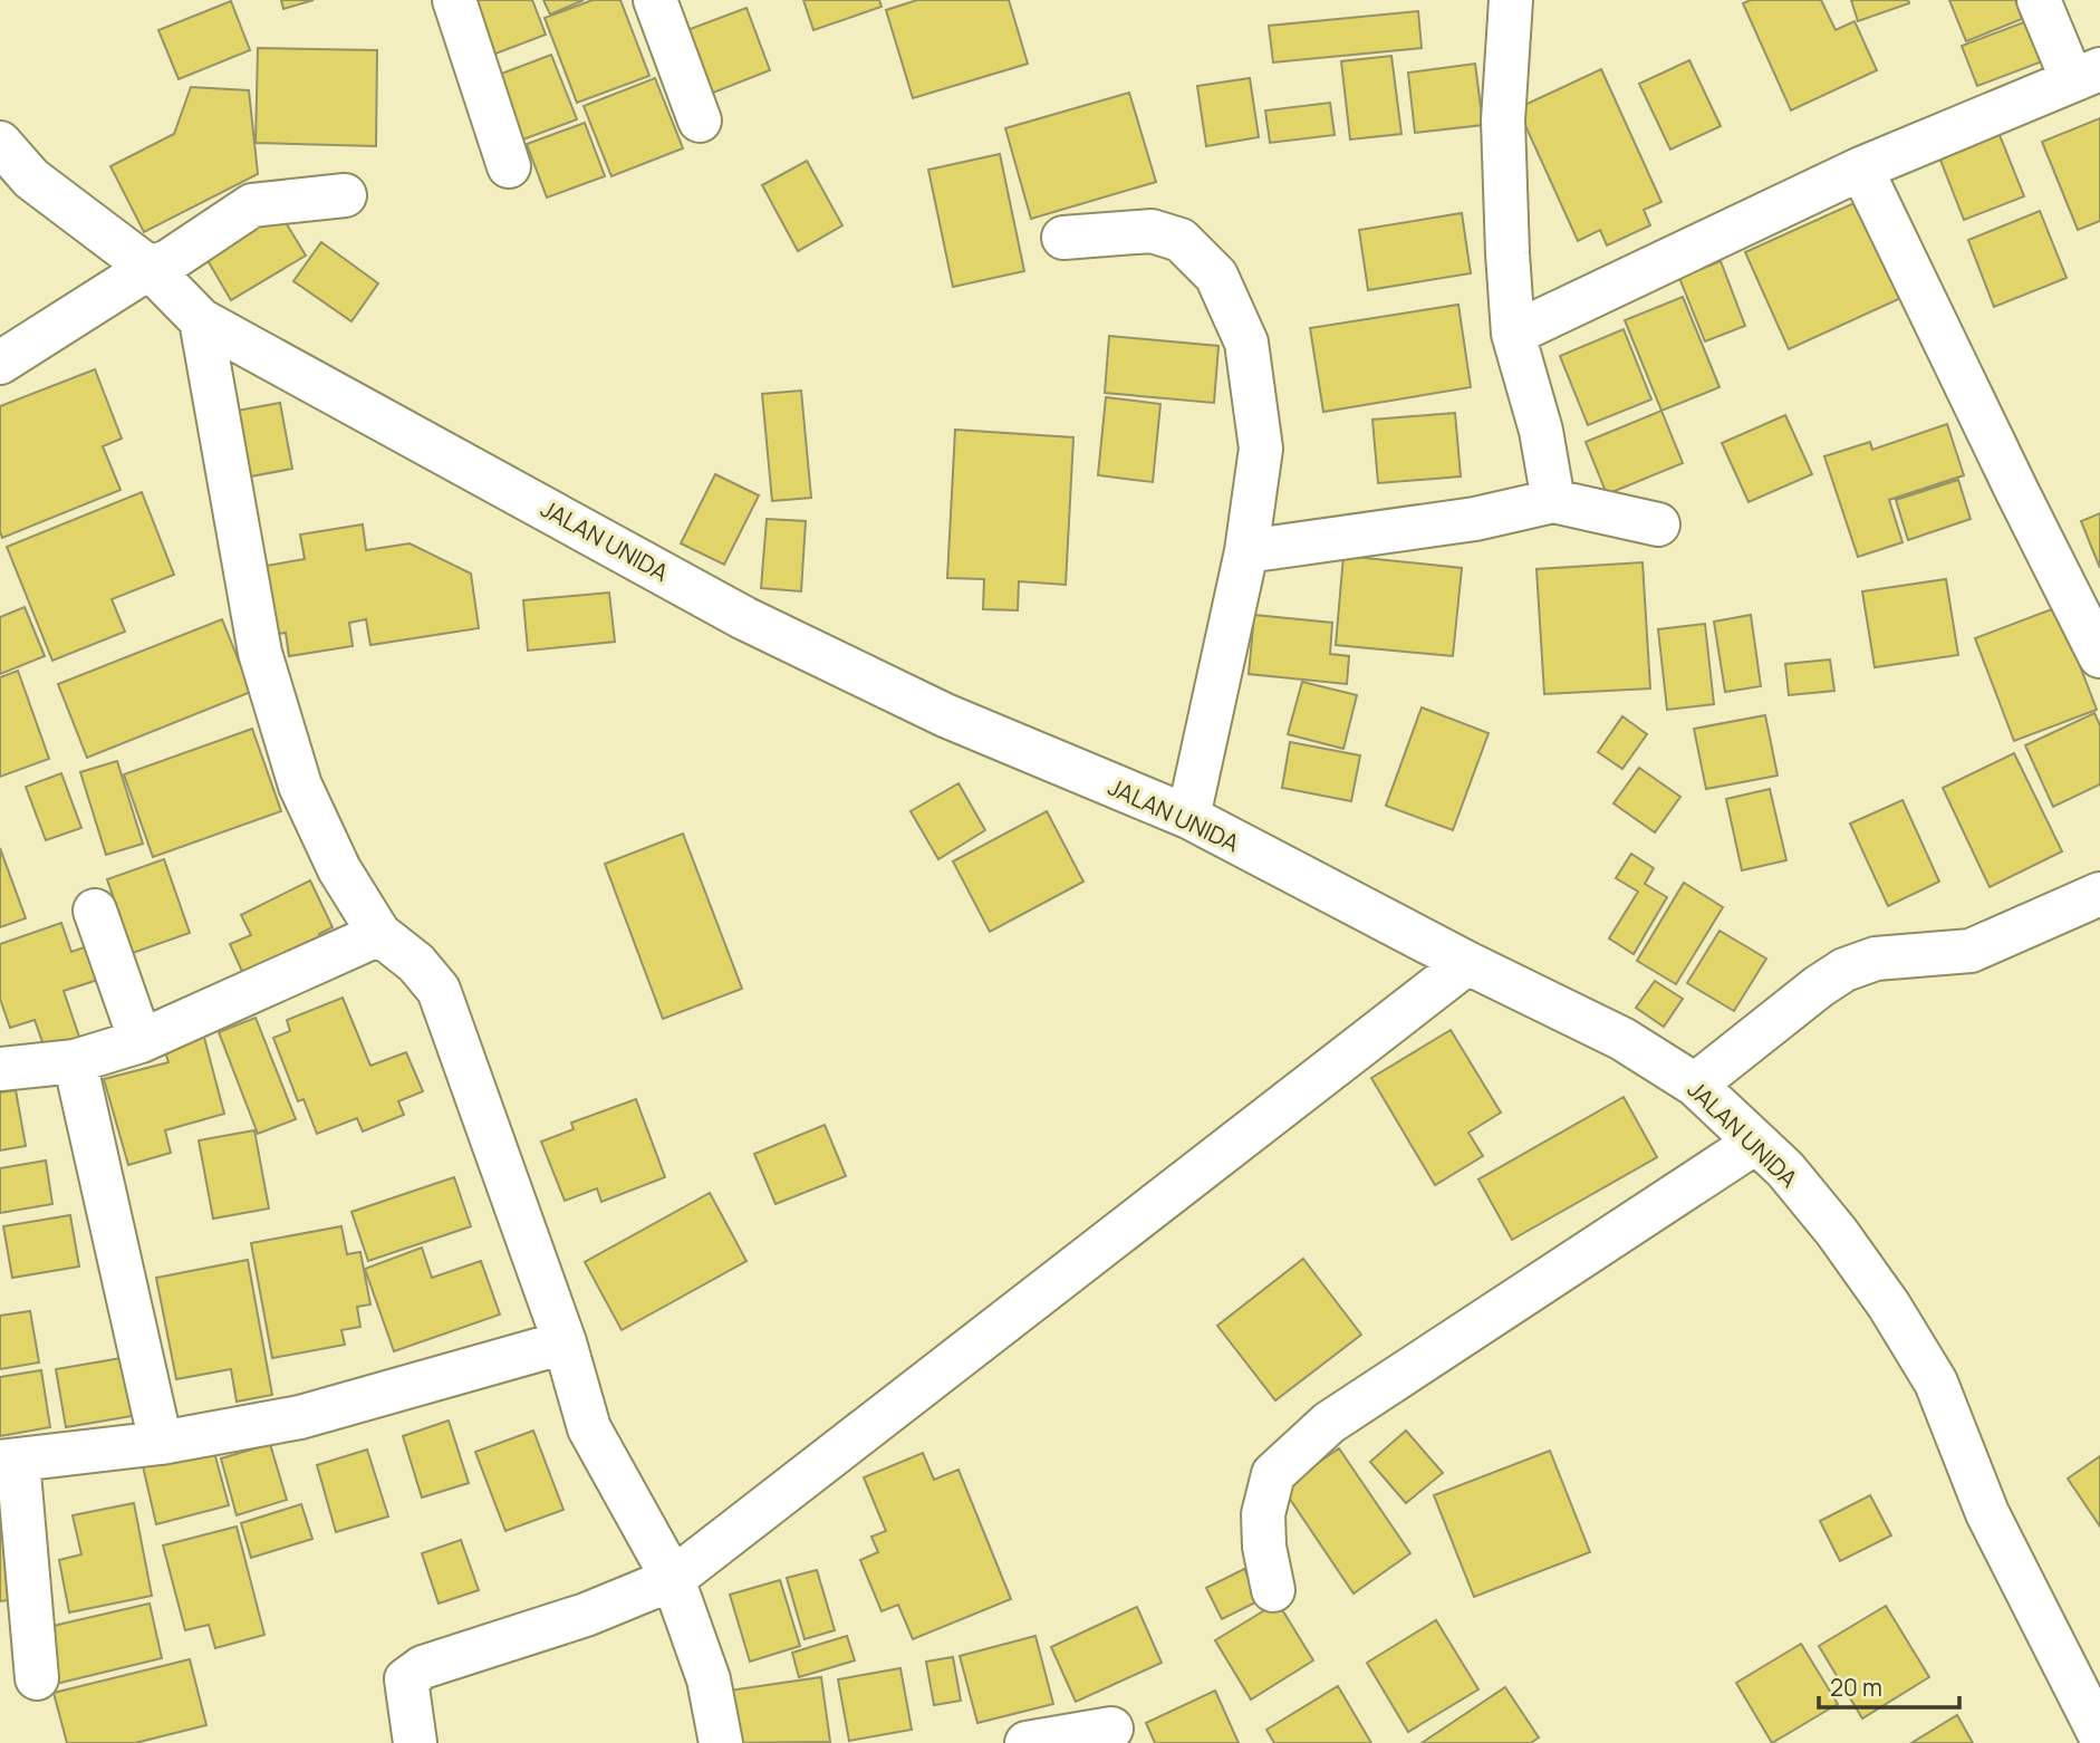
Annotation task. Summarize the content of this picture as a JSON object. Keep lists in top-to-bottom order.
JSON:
{
  "streets": {
    "street": ["JALAN UNIDA"]
  },
  "scale_bar": "20 m"
}
